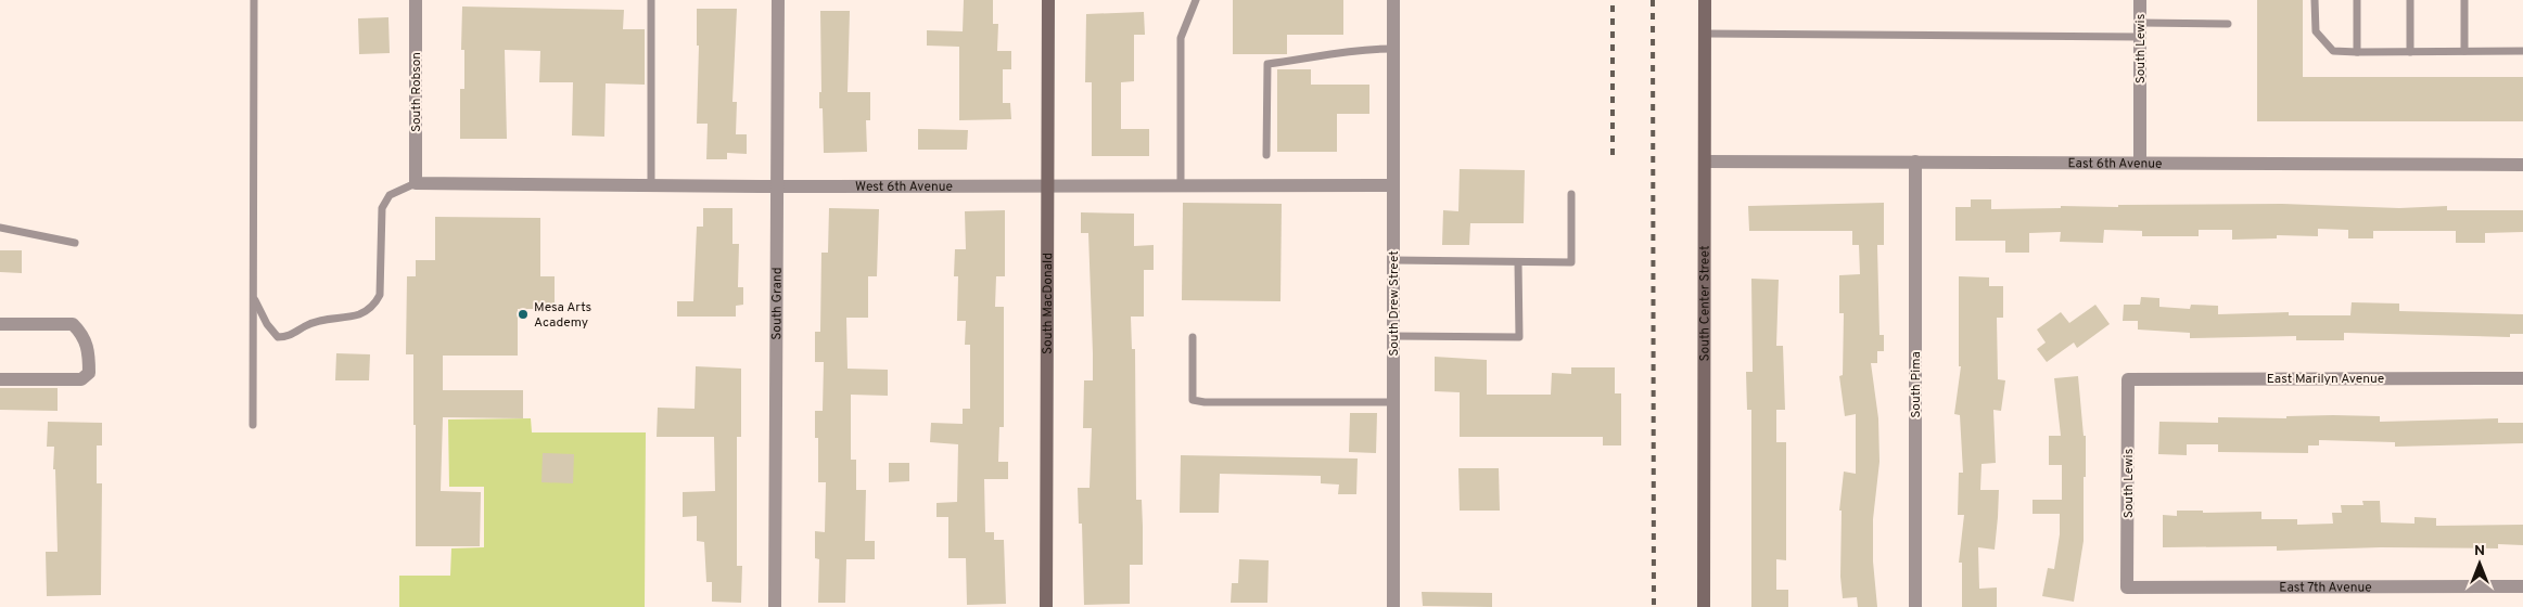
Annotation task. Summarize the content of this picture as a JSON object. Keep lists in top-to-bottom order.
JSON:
{
  "streets": {
    "street": [
      "South Lewis",
      "South Robson",
      "East 6th Avenue",
      "West 6th Avenue",
      "South Grand",
      "South MacDonald",
      "South Drew Street",
      "South Center Street",
      "East Marilyn Avenue",
      "South Pima",
      "East 7th Avenue"
    ]
  },
  "crossings": [
    ["South Lewis", "East 6th Avenue"],
    ["South Lewis", "East Marilyn Avenue"],
    ["South Lewis", "East 7th Avenue"],
    ["South Robson", "West 6th Avenue"],
    ["East 6th Avenue", "South Center Street"],
    ["East 6th Avenue", "South Pima"],
    ["West 6th Avenue", "South Grand"],
    ["West 6th Avenue", "South MacDonald"],
    ["West 6th Avenue", "South Drew Street"]
  ],
  "places": ["Mesa Arts Academy"],
  "north": "top"
}
